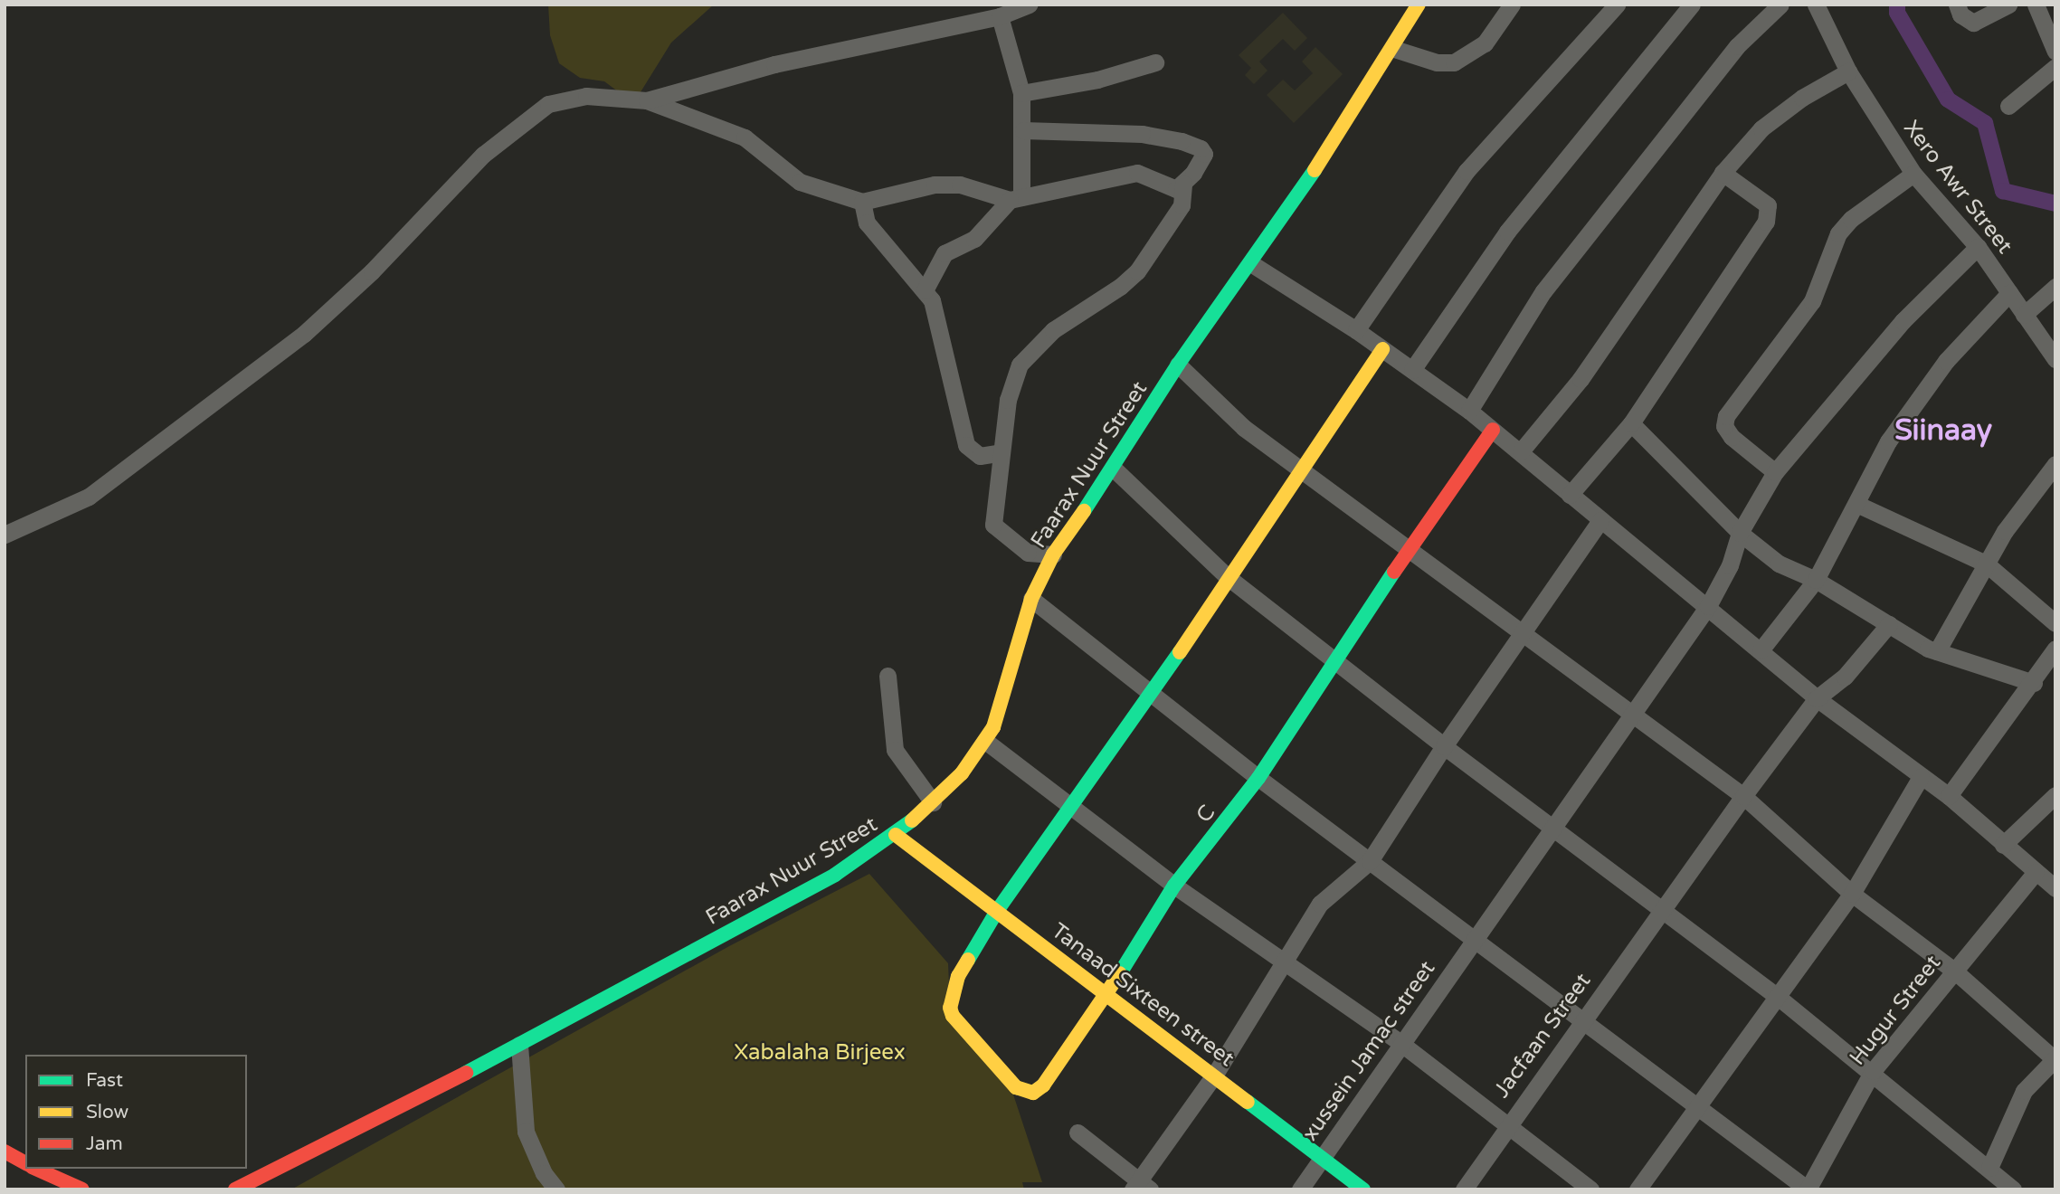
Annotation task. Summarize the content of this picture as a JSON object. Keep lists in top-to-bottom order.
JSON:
{
  "streets": {
    "street": [
      "Xero Awr Street",
      "Faarax Nuur Street",
      "C",
      "Tanaad Sixteen street",
      "Hugur Street",
      "Jacfaan Street",
      "xussein Jamac street"
    ]
  },
  "crossings": [
    ["Xero Awr Street", "xussein Jamac street"],
    ["Faarax Nuur Street", "Tanaad Sixteen street"],
    ["C", "Tanaad Sixteen street"],
    ["Tanaad Sixteen street", "xussein Jamac street"]
  ],
  "districts": ["Siinaay"],
  "parks": ["Xabalaha Birjeex"],
  "legend": ["Fast", "Slow", "Jam"]
}
